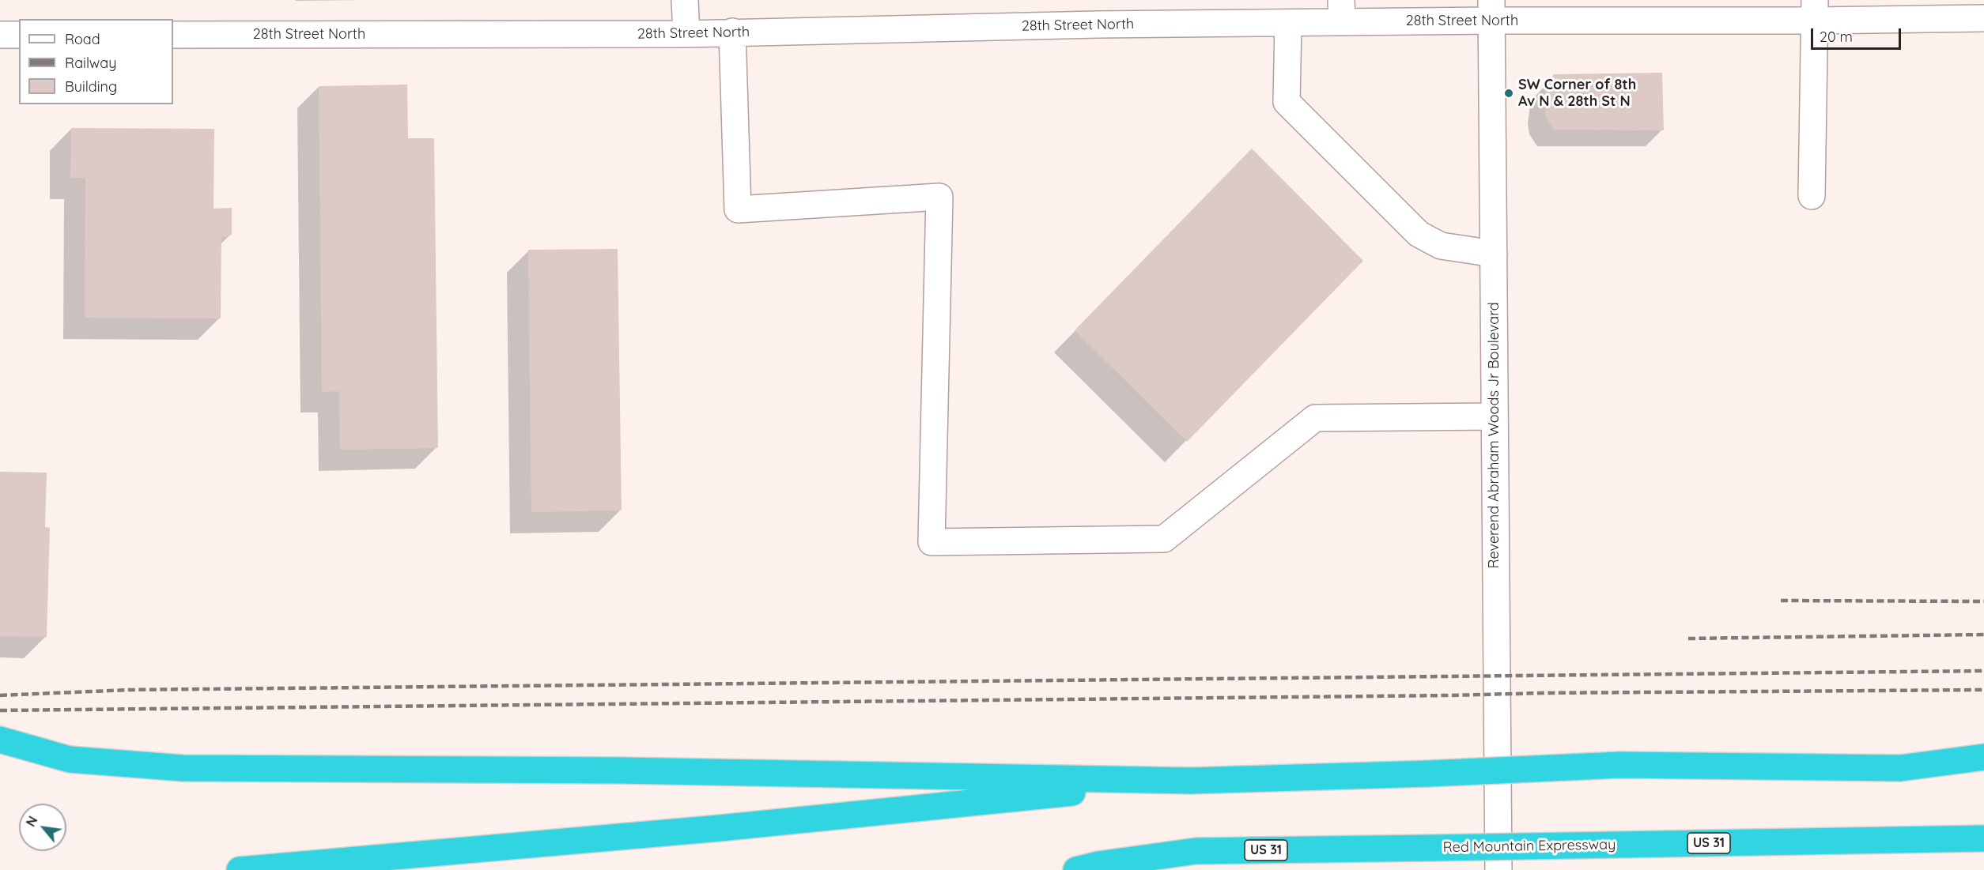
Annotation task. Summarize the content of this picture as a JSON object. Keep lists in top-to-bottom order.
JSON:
{
  "streets": {
    "highway": ["US 31", "Red Mountain Expressway"],
    "street": ["28th Street North", "Reverend Abraham Woods Jr Boulevard"]
  },
  "crossings": [
    ["28th Street North", "Reverend Abraham Woods Jr Boulevard"]
  ],
  "places": ["SW Corner of 8th Av N & 28th St N"],
  "legend": ["Road", "Railway", "Building"],
  "scale_bar": "20 m",
  "north": "top left"
}
